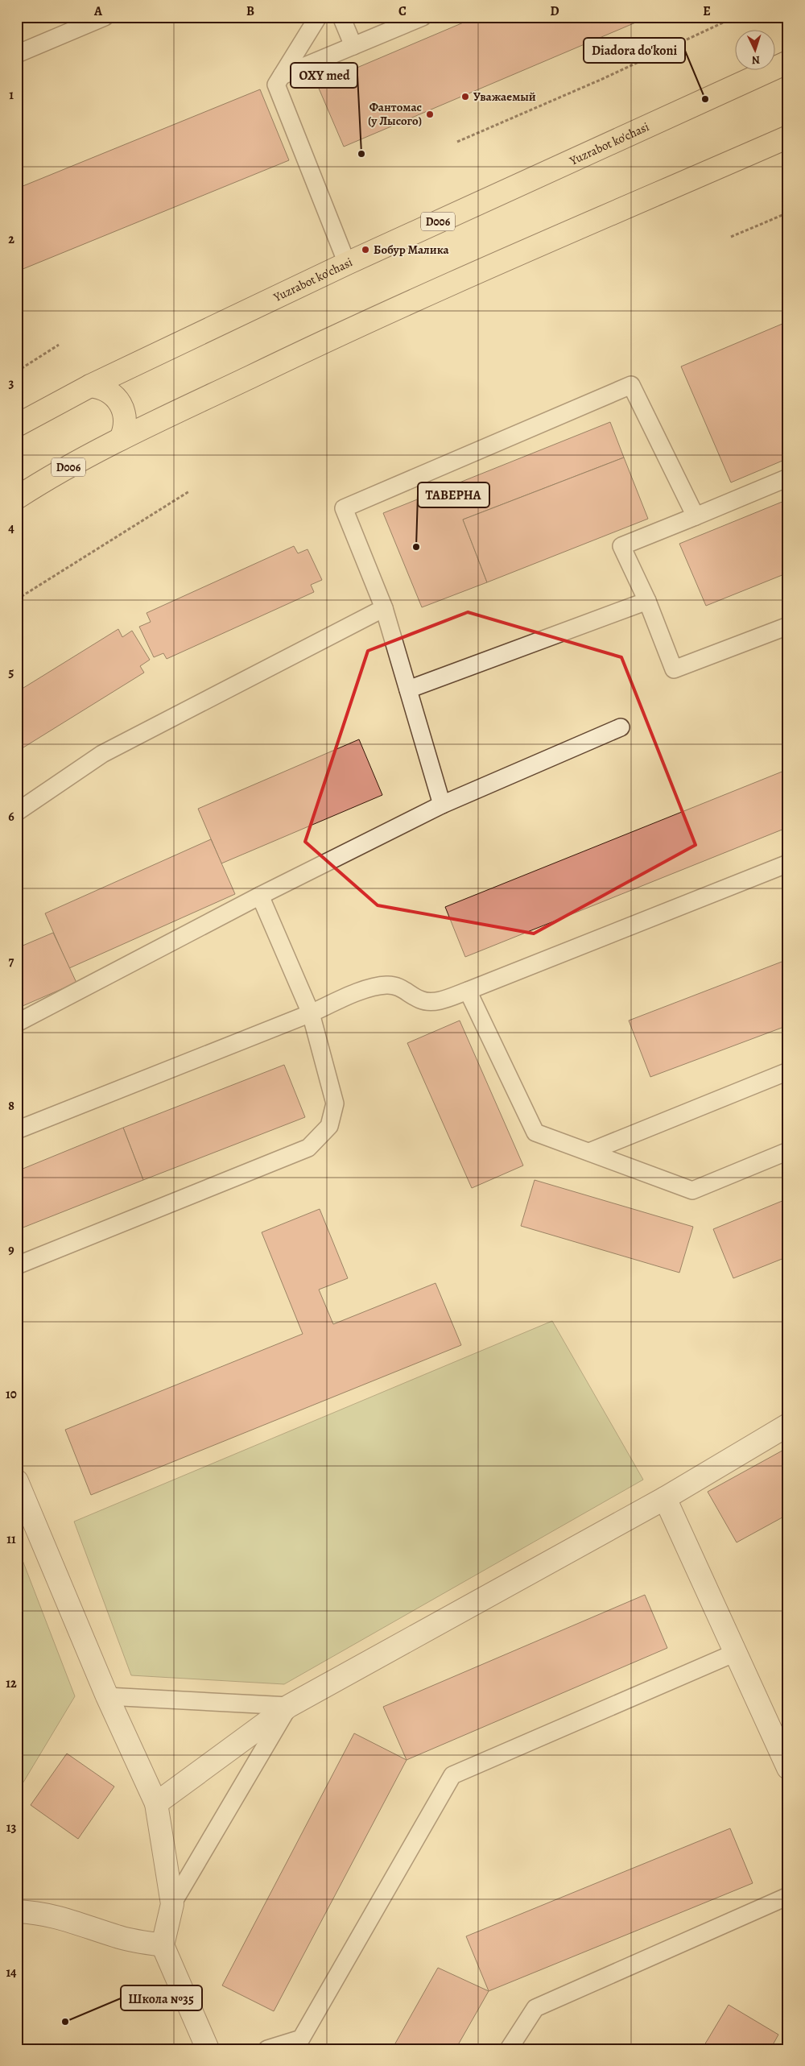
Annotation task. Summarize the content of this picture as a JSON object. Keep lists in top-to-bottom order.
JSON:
{
  "streets": {
    "main road": ["Yuzrabot ko'chasi", "D006"]
  },
  "places": [
    "Уважаемый",
    "Diadora do'koni",
    "Фантомас (у Лысого)",
    "OXY med",
    "Бобур Малика",
    "ТАВЕРНА",
    "Школа №35"
  ],
  "north": "bottom",
  "grid": {
    "columns": [
      "A",
      "B",
      "C",
      "D",
      "E"
    ],
    "rows": [
      "1",
      "2",
      "3",
      "4",
      "5",
      "6",
      "7",
      "8",
      "9",
      "10",
      "11",
      "12",
      "13",
      "14"
    ]
  }
}
